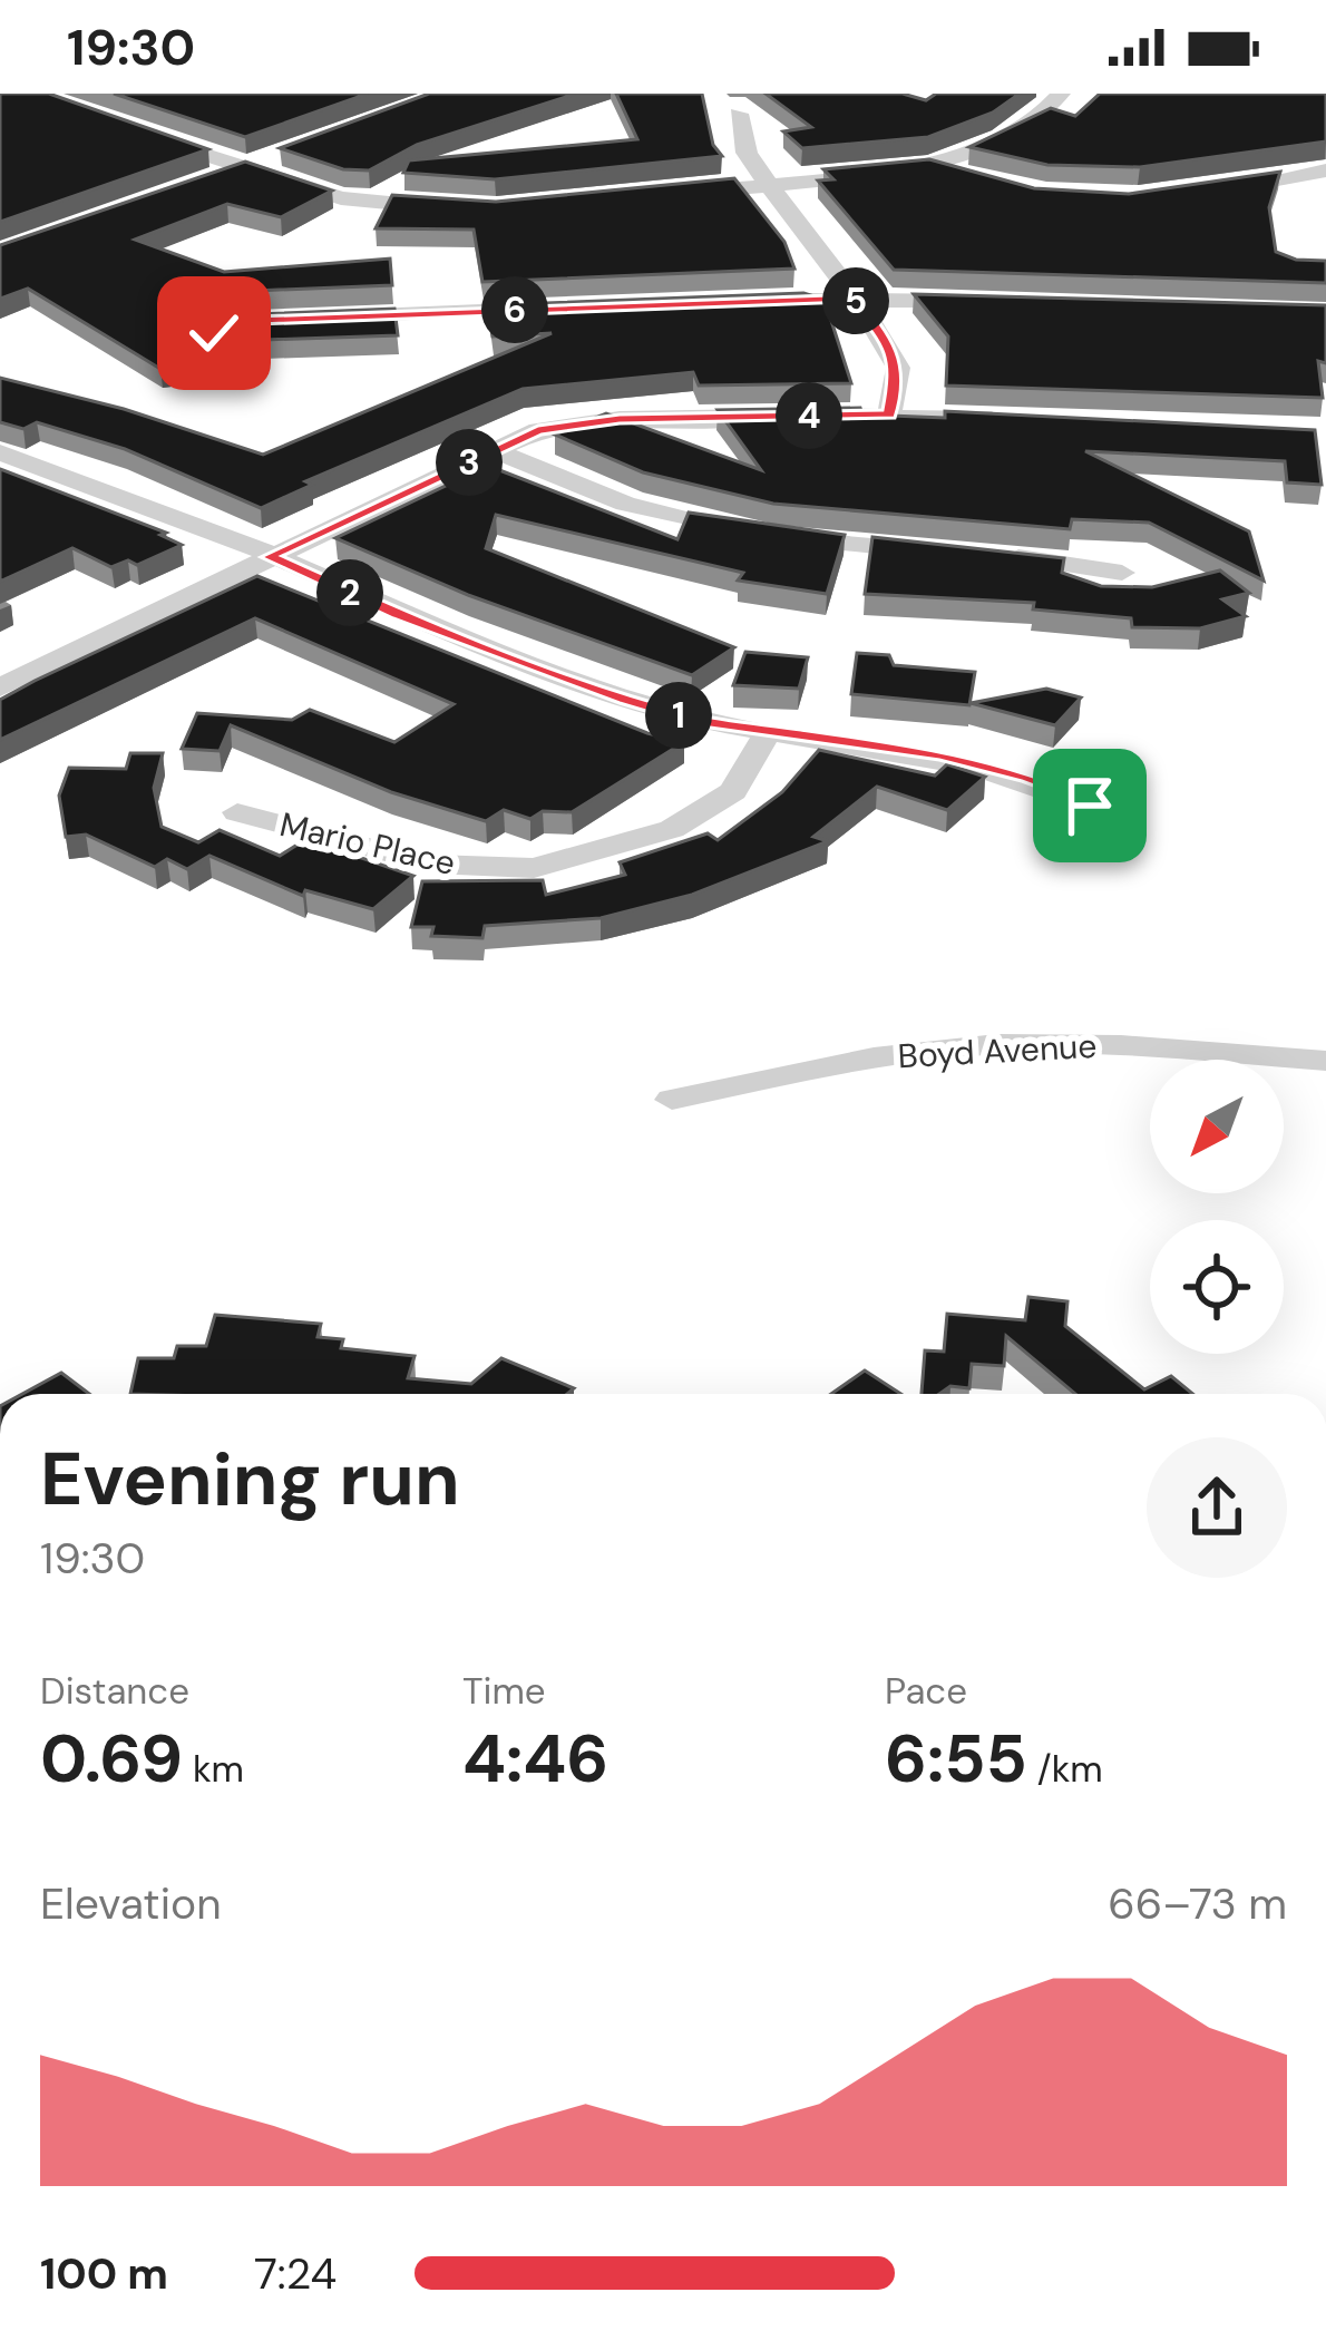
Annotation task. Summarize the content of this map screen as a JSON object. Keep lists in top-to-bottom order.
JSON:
{
  "streets": {
    "street": ["Mario Place", "Boyd Avenue"]
  },
  "north": "bottom left",
  "page": {
    "status": "19:30",
    "pins": [
      "5",
      "6",
      "4",
      "3",
      "2",
      "1"
    ],
    "heading": ["Evening run", "19:30"],
    "stats": [
      ["Distance", "0.69 km"],
      ["Time", "4:46"],
      ["Pace", "6:55 /km"]
    ],
    "chart": ["Elevation", "66–73 m"],
    "list": [
      {
        "name": "100 m",
        "note": "7:24"
      }
    ]
  }
}
